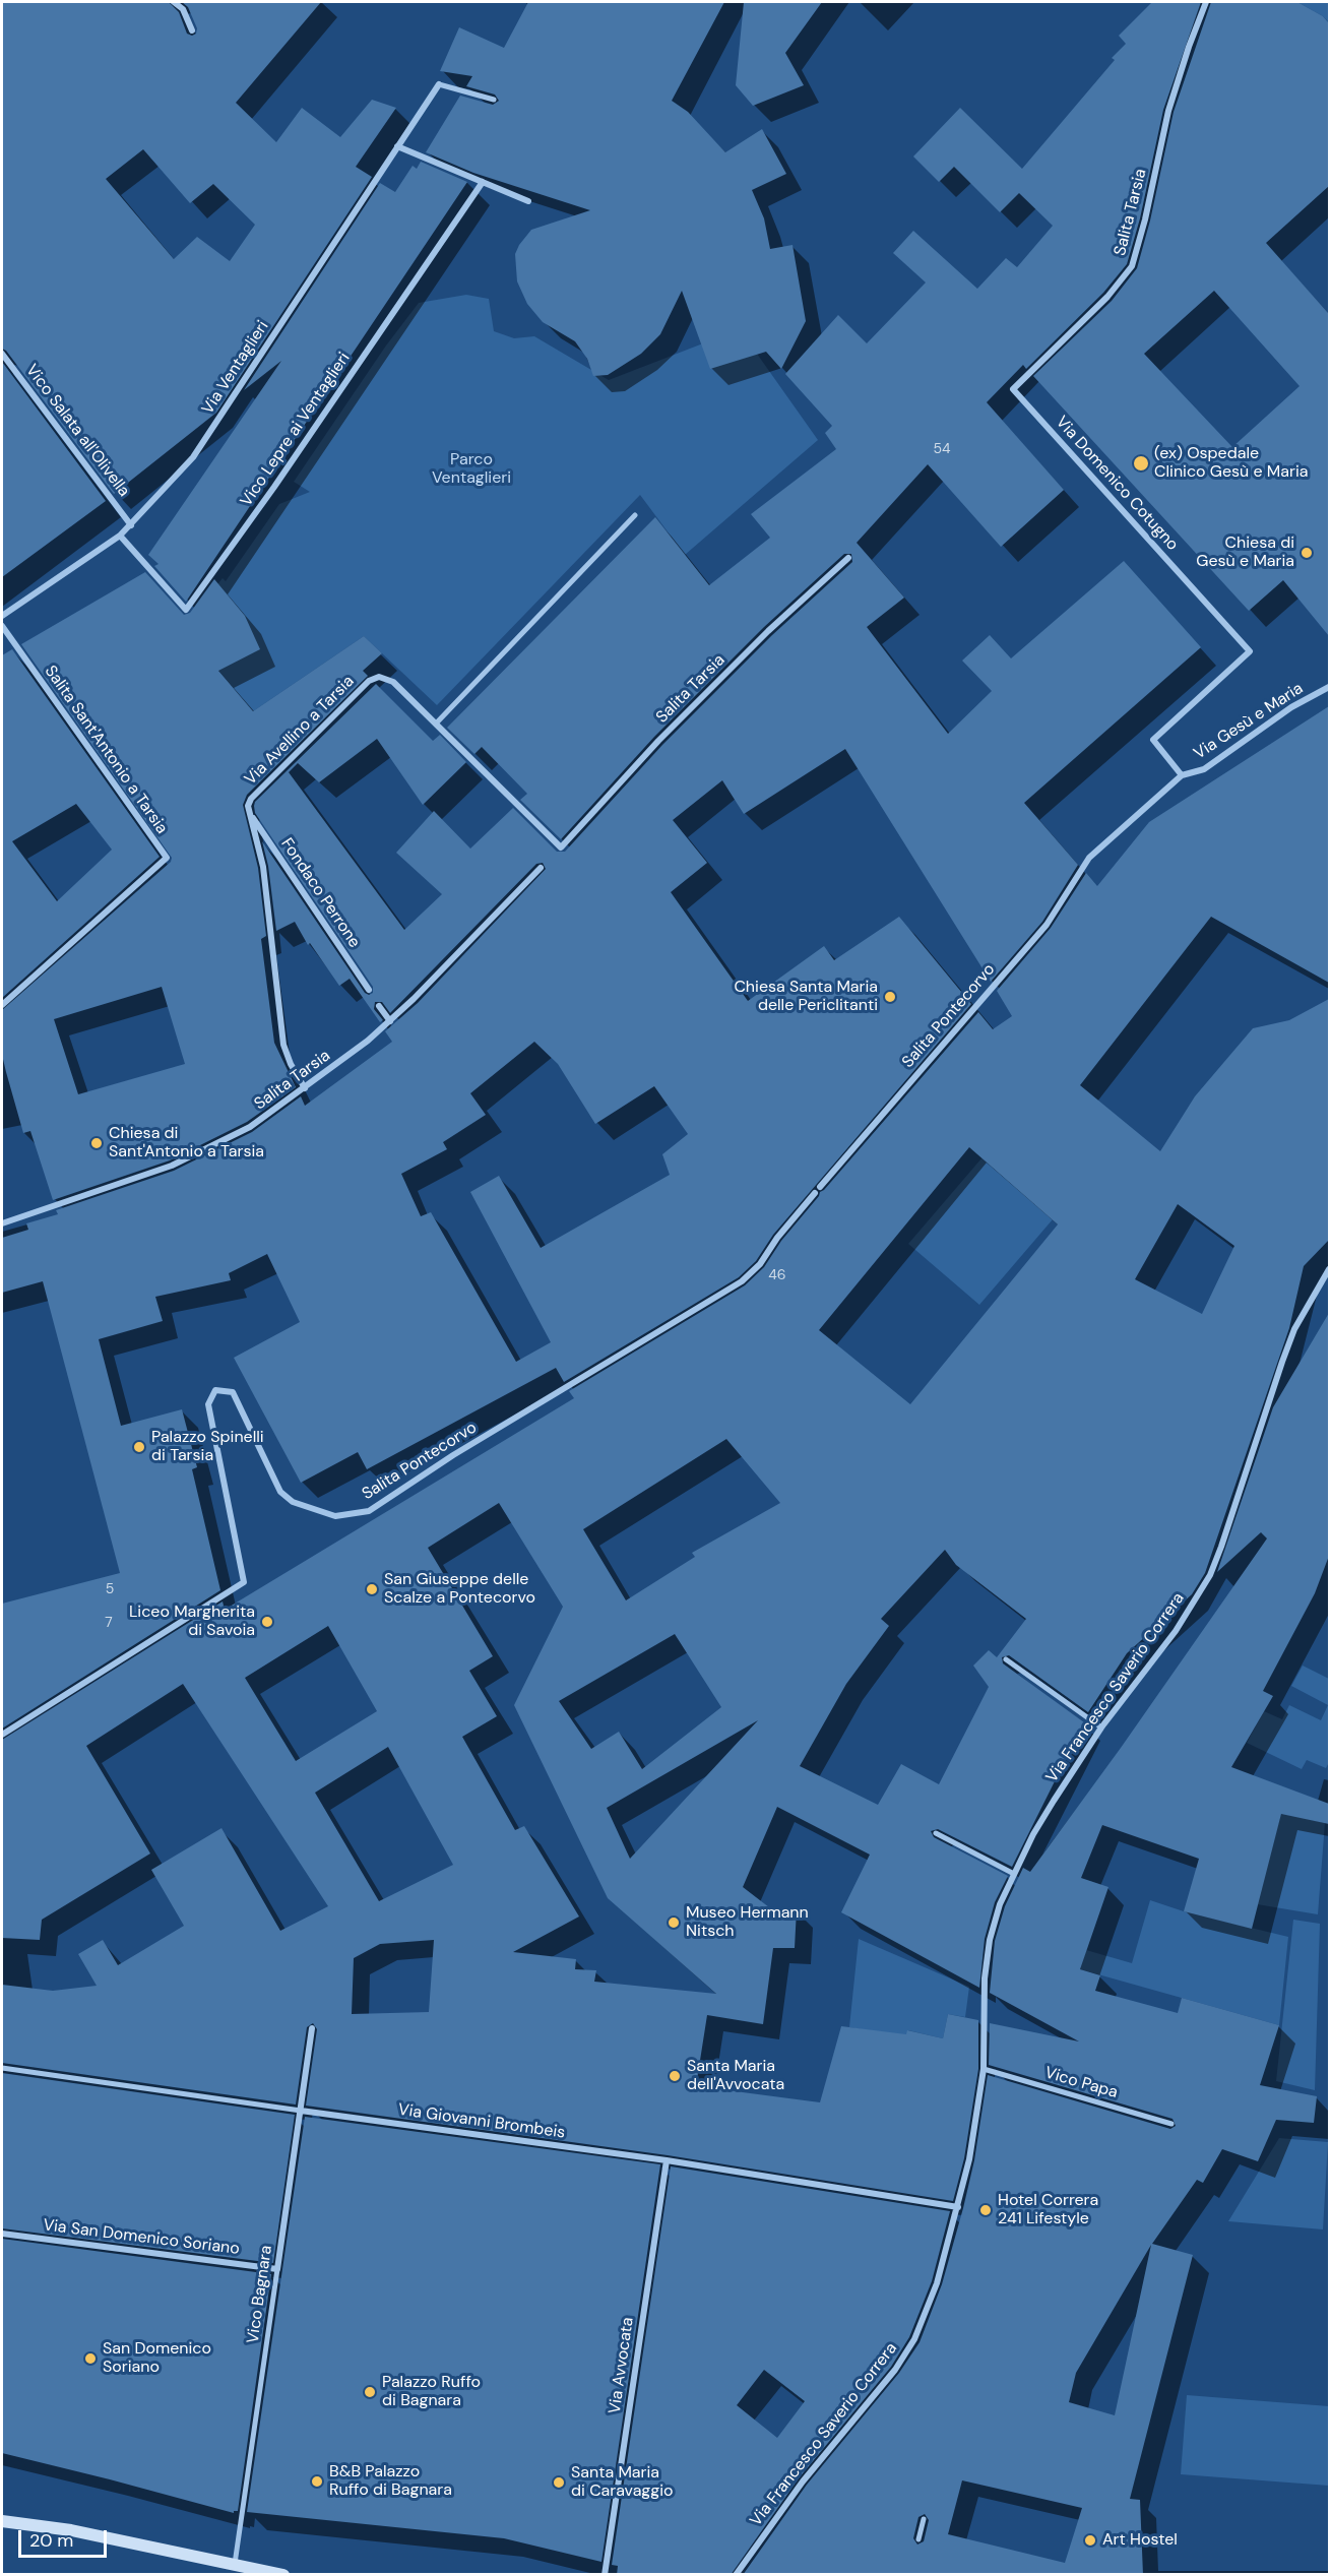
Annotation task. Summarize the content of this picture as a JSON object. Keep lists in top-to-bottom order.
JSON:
{
  "streets": {
    "street": [
      "Salita Tarsia",
      "Via Ventaglieri",
      "Vico Lepre ai Ventaglieri",
      "Vico Salata all'Olivella",
      "Via Domenico Cotugno",
      "Via Gesù e Maria",
      "Via Avellino a Tarsia",
      "Salita Sant'Antonio a Tarsia",
      "Fondaco Perrone",
      "Salita Pontecorvo",
      "Via Francesco Saverio Correra",
      "Vico Papa",
      "Via Giovanni Brombeis",
      "Via San Domenico Soriano",
      "Vico Bagnara",
      "Via Avvocata"
    ]
  },
  "crossings": [
    ["Salita Tarsia", "Via Domenico Cotugno"],
    ["Salita Tarsia", "Via Avellino a Tarsia"],
    ["Via Ventaglieri", "Vico Lepre ai Ventaglieri"],
    ["Via Ventaglieri", "Vico Salata all'Olivella"],
    ["Via Domenico Cotugno", "Via Gesù e Maria"],
    ["Via Gesù e Maria", "Salita Pontecorvo"],
    ["Via Avellino a Tarsia", "Fondaco Perrone"],
    ["Via Francesco Saverio Correra", "Vico Papa"],
    ["Via Francesco Saverio Correra", "Via Giovanni Brombeis"],
    ["Via Giovanni Brombeis", "Vico Bagnara"],
    ["Via Giovanni Brombeis", "Via Avvocata"],
    ["Via San Domenico Soriano", "Vico Bagnara"]
  ],
  "parks": ["Parco Ventaglieri"],
  "places": [
    "(ex) Ospedale Clinico Gesù e Maria",
    "Chiesa di Gesù e Maria",
    "Chiesa Santa Maria delle Periclitanti",
    "Chiesa di Sant'Antonio a Tarsia",
    "Palazzo Spinelli di Tarsia",
    "San Giuseppe delle Scalze a Pontecorvo",
    "Liceo Margherita di Savoia",
    "Museo Hermann Nitsch",
    "Santa Maria dell'Avvocata",
    "Hotel Correra 241 Lifestyle",
    "San Domenico Soriano",
    "Palazzo Ruffo di Bagnara",
    "B&B Palazzo Ruffo di Bagnara",
    "Santa Maria di Caravaggio",
    "Art Hostel"
  ],
  "house_numbers": [
    "54",
    "46",
    "5",
    "7"
  ],
  "scale_bar": "20 m"
}
